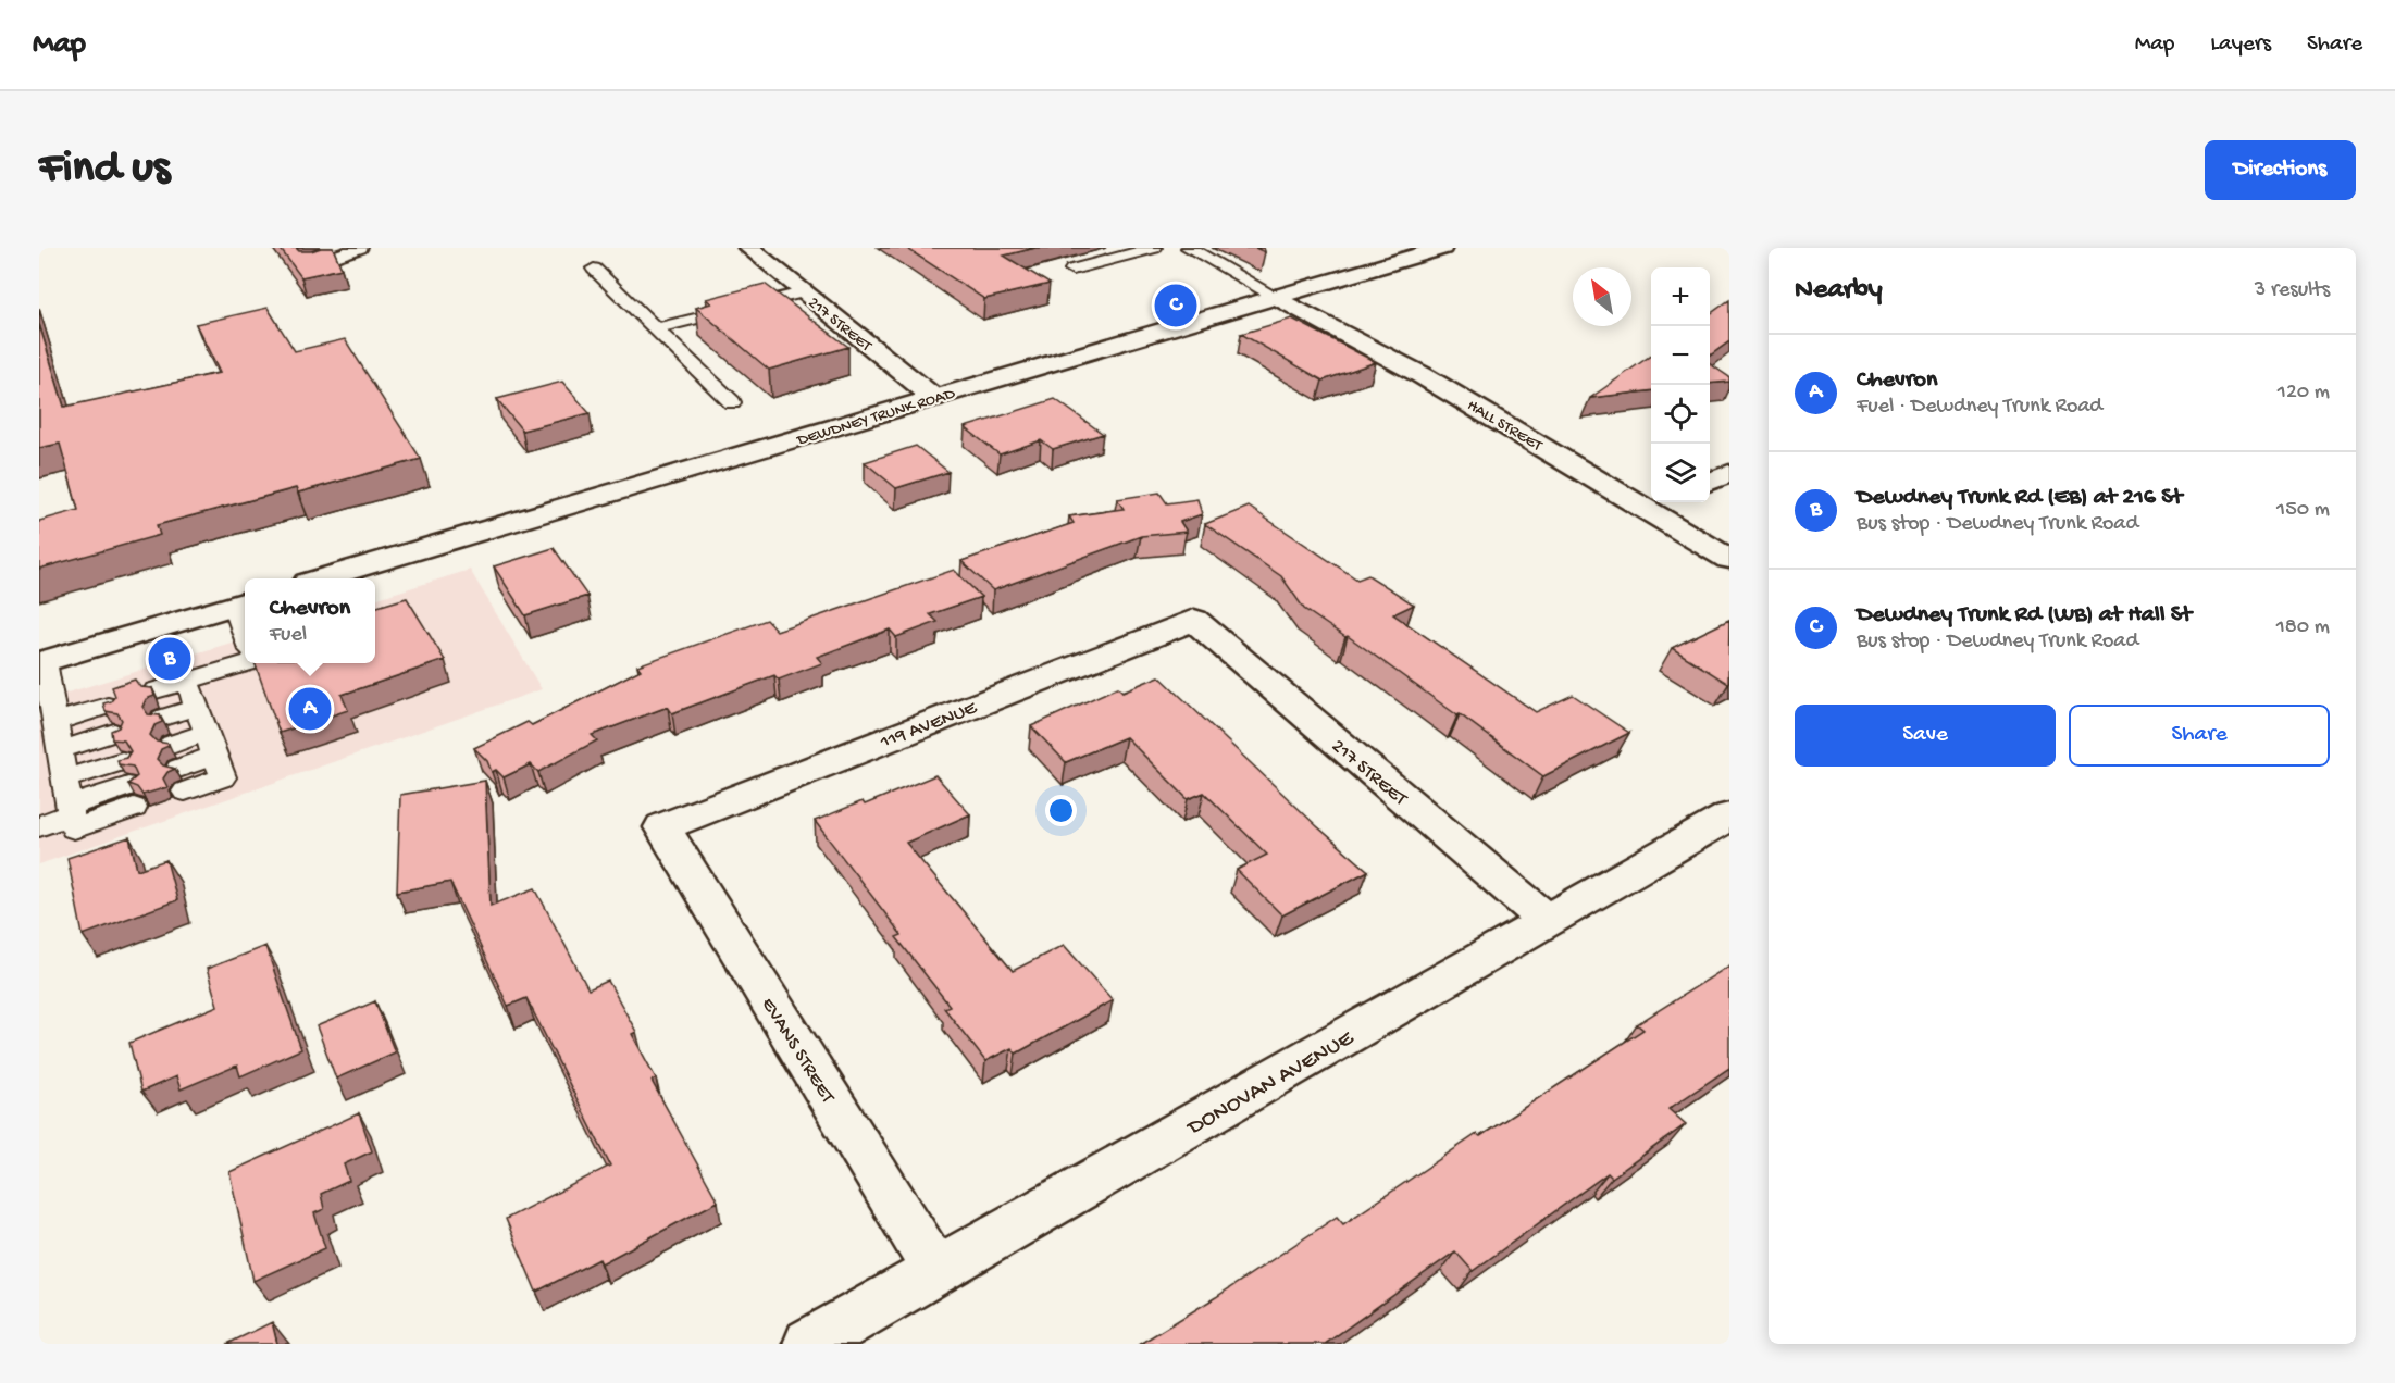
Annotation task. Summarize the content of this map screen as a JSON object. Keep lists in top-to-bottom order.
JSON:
{
  "streets": {
    "street": [
      "217 STREET",
      "DEWDNEY TRUNK ROAD",
      "HALL STREET",
      "119 AVENUE",
      "EVANS STREET",
      "DONOVAN AVENUE"
    ]
  },
  "crossings": [
    ["217 STREET", "DEWDNEY TRUNK ROAD"],
    ["217 STREET", "119 AVENUE"],
    ["217 STREET", "DONOVAN AVENUE"],
    ["DEWDNEY TRUNK ROAD", "HALL STREET"],
    ["119 AVENUE", "EVANS STREET"],
    ["EVANS STREET", "DONOVAN AVENUE"]
  ],
  "north": "top left",
  "page": {
    "header": "Map",
    "nav": ["Map", "Layers", "Share"],
    "buttons": [
      "Directions",
      ["Save", "Share"]
    ],
    "title": "Find us",
    "heading": ["Nearby", "3 results"],
    "map_buttons": ["+", "−"],
    "pins": ["C", "B", "A"],
    "list": [
      {
        "mark": "A",
        "name": "Chevron",
        "note": "Fuel · Dewdney Trunk Road",
        "value": "120 m"
      },
      {
        "mark": "B",
        "name": "Dewdney Trunk Rd (EB) at 216 St",
        "note": "Bus stop · Dewdney Trunk Road",
        "value": "150 m"
      },
      {
        "mark": "C",
        "name": "Dewdney Trunk Rd (WB) at Hall St",
        "note": "Bus stop · Dewdney Trunk Road",
        "value": "180 m"
      }
    ],
    "popup": ["Chevron", "Fuel"]
  }
}
